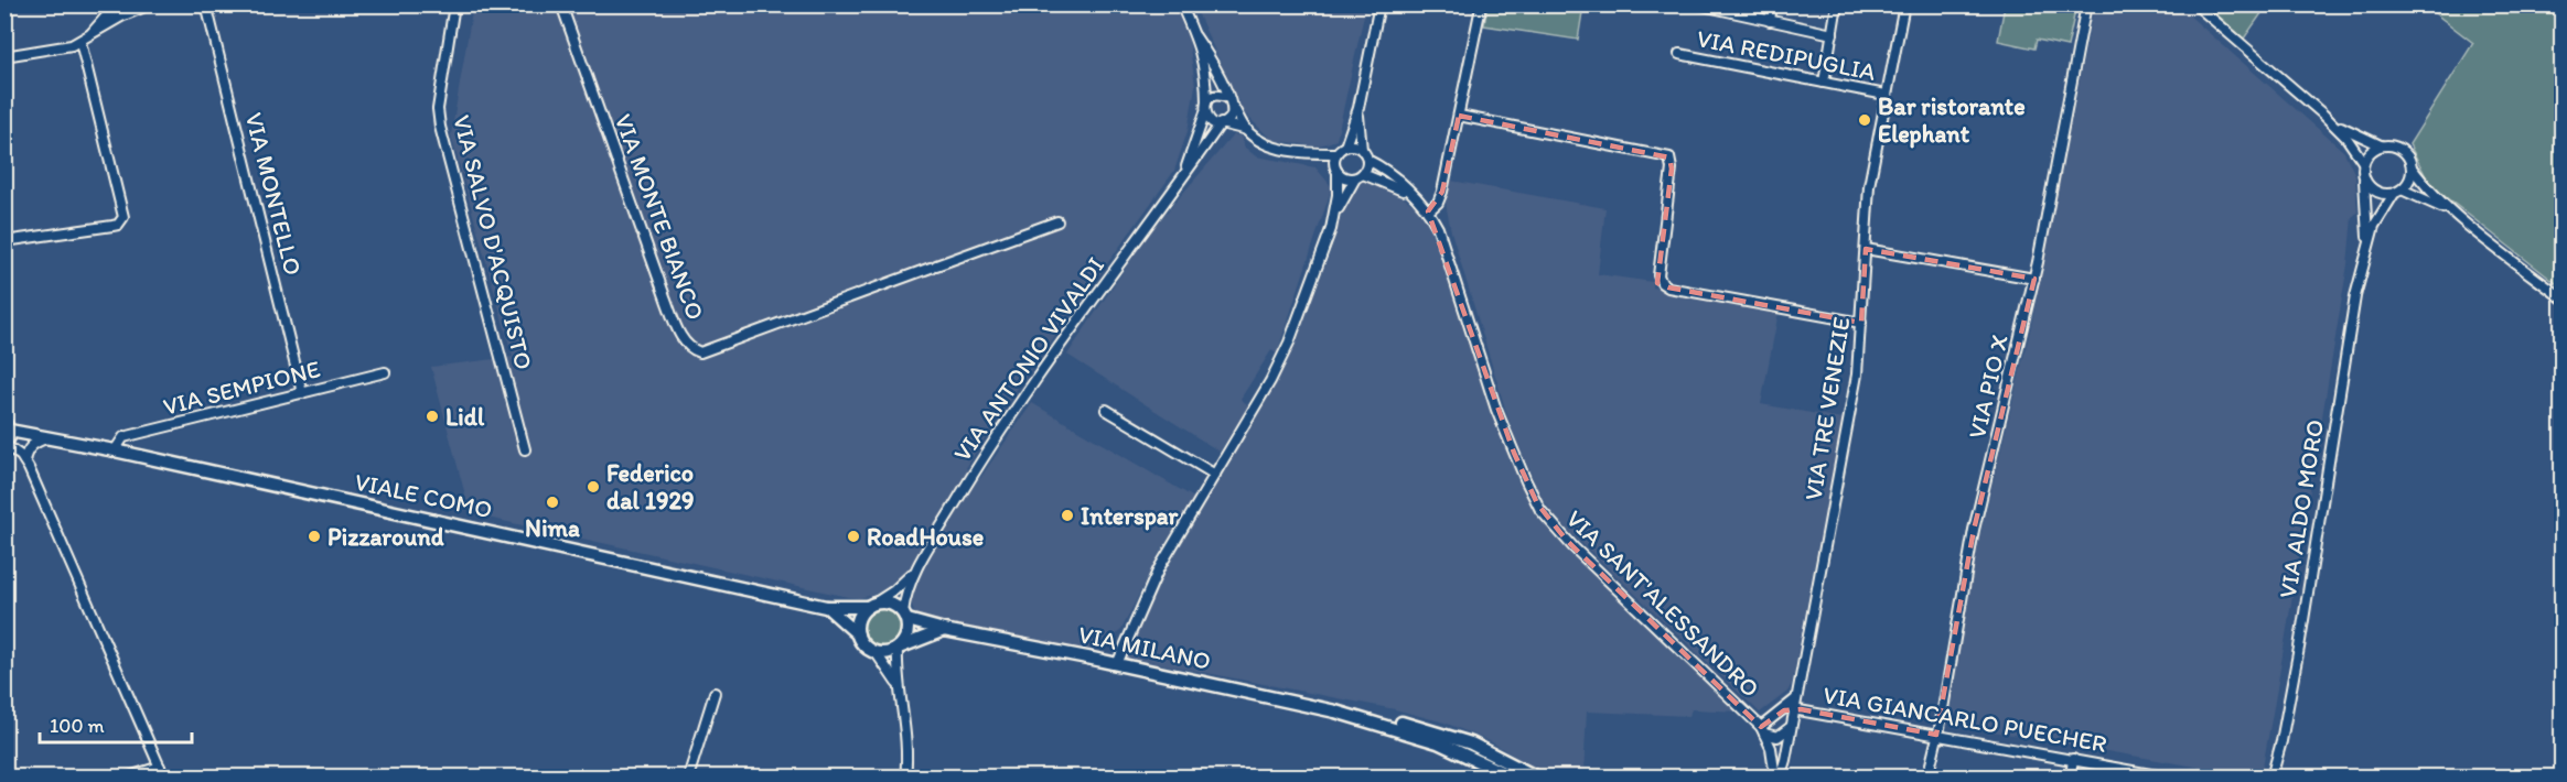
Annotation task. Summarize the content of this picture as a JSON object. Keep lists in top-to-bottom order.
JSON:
{
  "streets": {
    "main road": ["VIALE COMO", "VIA MILANO"],
    "street": [
      "VIA REDIPUGLIA",
      "VIA MONTELLO",
      "VIA MONTE BIANCO",
      "VIA SALVO D'ACQUISTO",
      "VIA ANTONIO VIVALDI",
      "VIA PIO X",
      "VIA SEMPIONE",
      "VIA TRE VENEZIE",
      "VIA ALDO MORO",
      "VIA SANT'ALESSANDRO",
      "VIA GIANCARLO PUECHER"
    ]
  },
  "crossings": [
    ["VIA REDIPUGLIA", "VIA TRE VENEZIE"],
    ["VIA MONTELLO", "VIA SEMPIONE"],
    ["VIA PIO X", "VIA GIANCARLO PUECHER"],
    ["VIA SEMPIONE", "VIALE COMO"],
    ["VIA TRE VENEZIE", "VIA SANT'ALESSANDRO"],
    ["VIA TRE VENEZIE", "VIA GIANCARLO PUECHER"],
    ["VIALE COMO", "VIA MILANO"]
  ],
  "places": [
    "Bar ristorante Elephant",
    "Lidl",
    "Federico dal 1929",
    "Nima",
    "Interspar",
    "Pizzaround",
    "RoadHouse"
  ],
  "scale_bar": "100 m"
}
